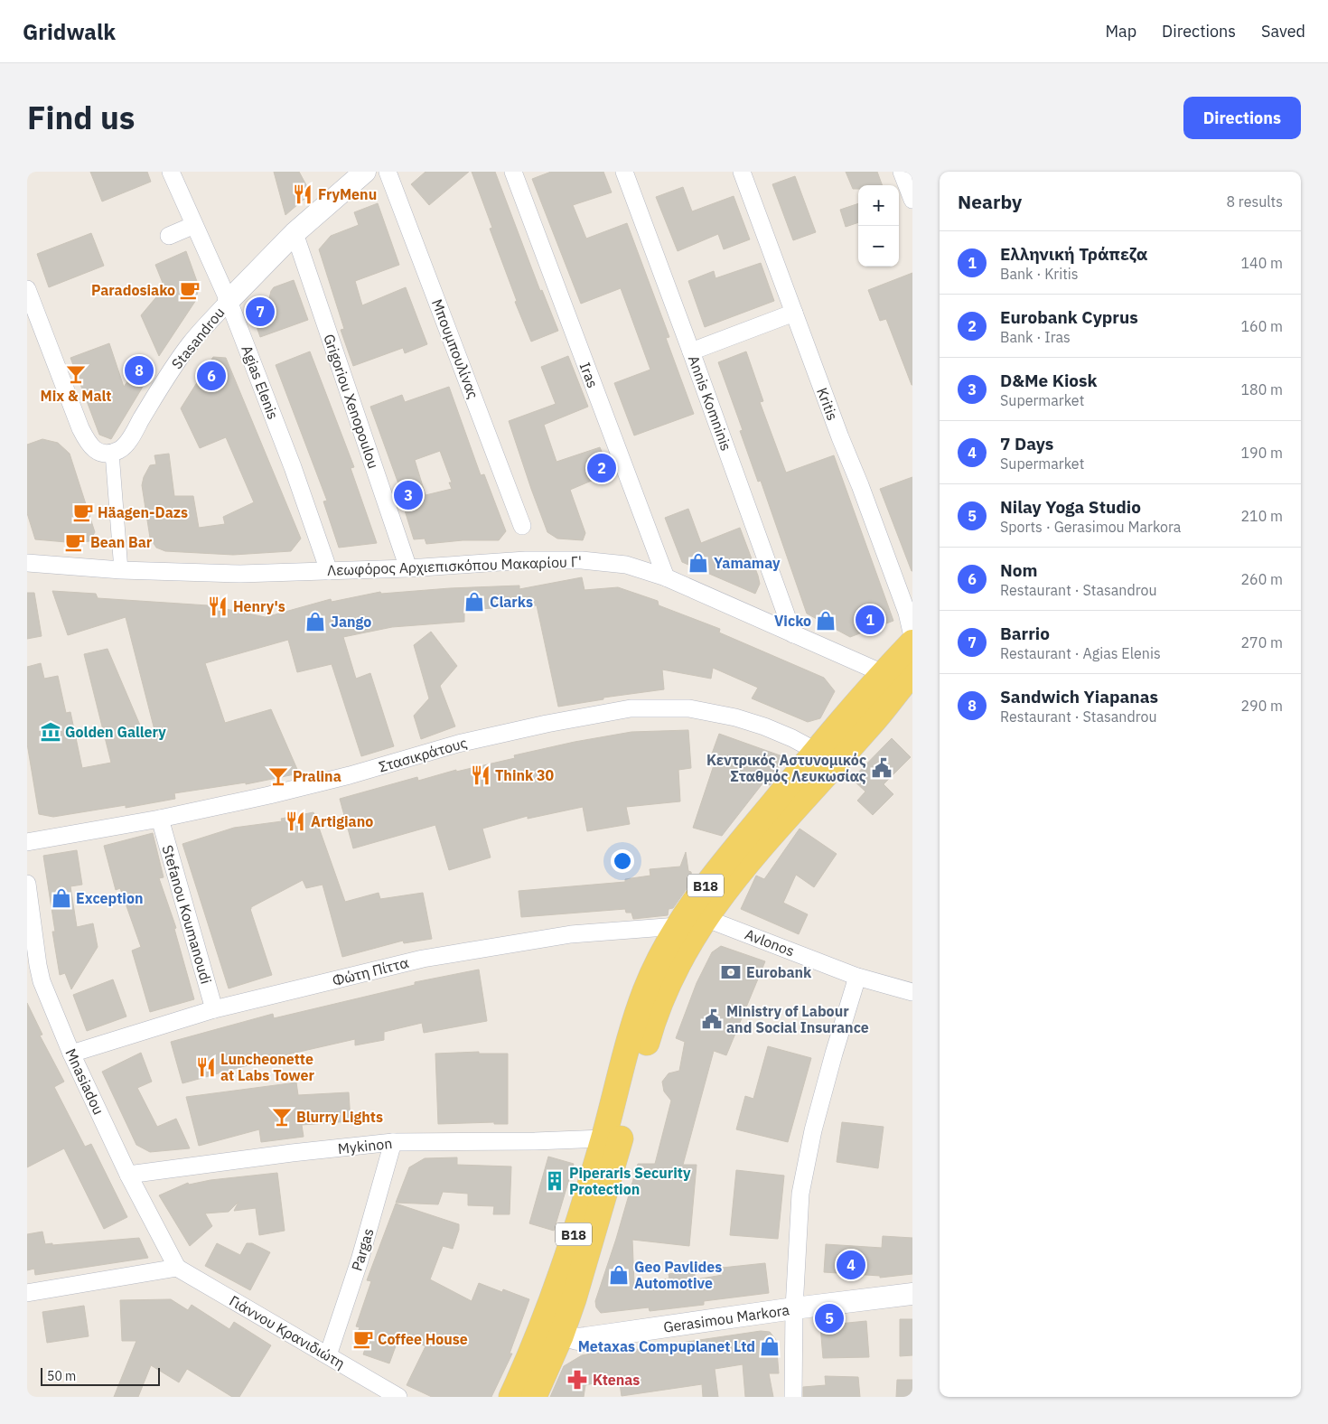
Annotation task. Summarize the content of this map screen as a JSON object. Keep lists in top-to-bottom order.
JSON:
{
  "streets": {
    "main road": ["B18"],
    "street": [
      "Stasandrou",
      "Μπουμπουλίνας",
      "Iras",
      "Agias Elenis",
      "Grigoriou Xenopoulou",
      "Annis Komninis",
      "Kritis",
      "Λεωφόρος Αρχιεπισκόπου Μακαρίου Γ'",
      "Στασικράτους",
      "Stefanou Koumanoudi",
      "Avlonos",
      "Φώτη Πίττα",
      "Mnasiadou",
      "Mykinon",
      "Pargas",
      "Gerasimou Markora",
      "Γιάννου Κρανιδιώτη"
    ]
  },
  "crossings": [
    ["Stasandrou", "Agias Elenis"],
    ["Stasandrou", "Grigoriou Xenopoulou"],
    ["Iras", "Λεωφόρος Αρχιεπισκόπου Μακαρίου Γ'"],
    ["Agias Elenis", "Λεωφόρος Αρχιεπισκόπου Μακαρίου Γ'"],
    ["Grigoriou Xenopoulou", "Λεωφόρος Αρχιεπισκόπου Μακαρίου Γ'"],
    ["Annis Komninis", "Λεωφόρος Αρχιεπισκόπου Μακαρίου Γ'"],
    ["Λεωφόρος Αρχιεπισκόπου Μακαρίου Γ'", "B18"],
    ["Στασικράτους", "B18"],
    ["Στασικράτους", "Stefanou Koumanoudi"],
    ["B18", "Avlonos"],
    ["B18", "Φώτη Πίττα"],
    ["B18", "Mykinon"],
    ["B18", "Gerasimou Markora"],
    ["Stefanou Koumanoudi", "Φώτη Πίττα"],
    ["Φώτη Πίττα", "Mnasiadou"],
    ["Mnasiadou", "Mykinon"],
    ["Mnasiadou", "Γιάννου Κρανιδιώτη"],
    ["Mykinon", "Pargas"],
    ["Pargas", "Γιάννου Κρανιδιώτη"]
  ],
  "places": {
    "restaurant": [
      "FryMenu",
      "Henry's",
      "Think 30",
      "Artigiano",
      "Luncheonette at Labs Tower"
    ],
    "cafe": [
      "Paradosiako",
      "Häagen-Dazs",
      "Bean Bar",
      "Coffee House"
    ],
    "bar": ["Mix & Malt", "Pralina", "Blurry Lights"],
    "shop": [
      "Yamamay",
      "Clarks",
      "Vicko",
      "Jango",
      "Exception",
      "Geo Pavlides Automotive",
      "Metaxas Compuplanet Ltd"
    ],
    "museum": ["Golden Gallery"],
    "public building": ["Κεντρικός Αστυνομικός Σταθμός Λευκωσίας", "Ministry of Labour and Social Insurance"],
    "bank": ["Eurobank"],
    "building": ["Piperaris Security Protection"],
    "pharmacy": ["Ktenas"]
  },
  "scale_bar": "50 m",
  "page": {
    "header": "Gridwalk",
    "nav": ["Map", "Directions", "Saved"],
    "title": "Find us",
    "buttons": "Directions",
    "heading": ["Nearby", "8 results"],
    "map_buttons": ["+", "−"],
    "list": [
      {
        "mark": "1",
        "name": "Ελληνική Τράπεζα",
        "note": "Bank · Kritis",
        "value": "140 m"
      },
      {
        "mark": "2",
        "name": "Eurobank Cyprus",
        "note": "Bank · Iras",
        "value": "160 m"
      },
      {
        "mark": "3",
        "name": "D&Me Kiosk",
        "note": "Supermarket",
        "value": "180 m"
      },
      {
        "mark": "4",
        "name": "7 Days",
        "note": "Supermarket",
        "value": "190 m"
      },
      {
        "mark": "5",
        "name": "Nilay Yoga Studio",
        "note": "Sports · Gerasimou Markora",
        "value": "210 m"
      },
      {
        "mark": "6",
        "name": "Nom",
        "note": "Restaurant · Stasandrou",
        "value": "260 m"
      },
      {
        "mark": "7",
        "name": "Barrio",
        "note": "Restaurant · Agias Elenis",
        "value": "270 m"
      },
      {
        "mark": "8",
        "name": "Sandwich Yiapanas",
        "note": "Restaurant · Stasandrou",
        "value": "290 m"
      }
    ],
    "pins": [
      "7",
      "8",
      "6",
      "2",
      "3",
      "1",
      "4",
      "5"
    ],
    "scale": "50 m"
  }
}
